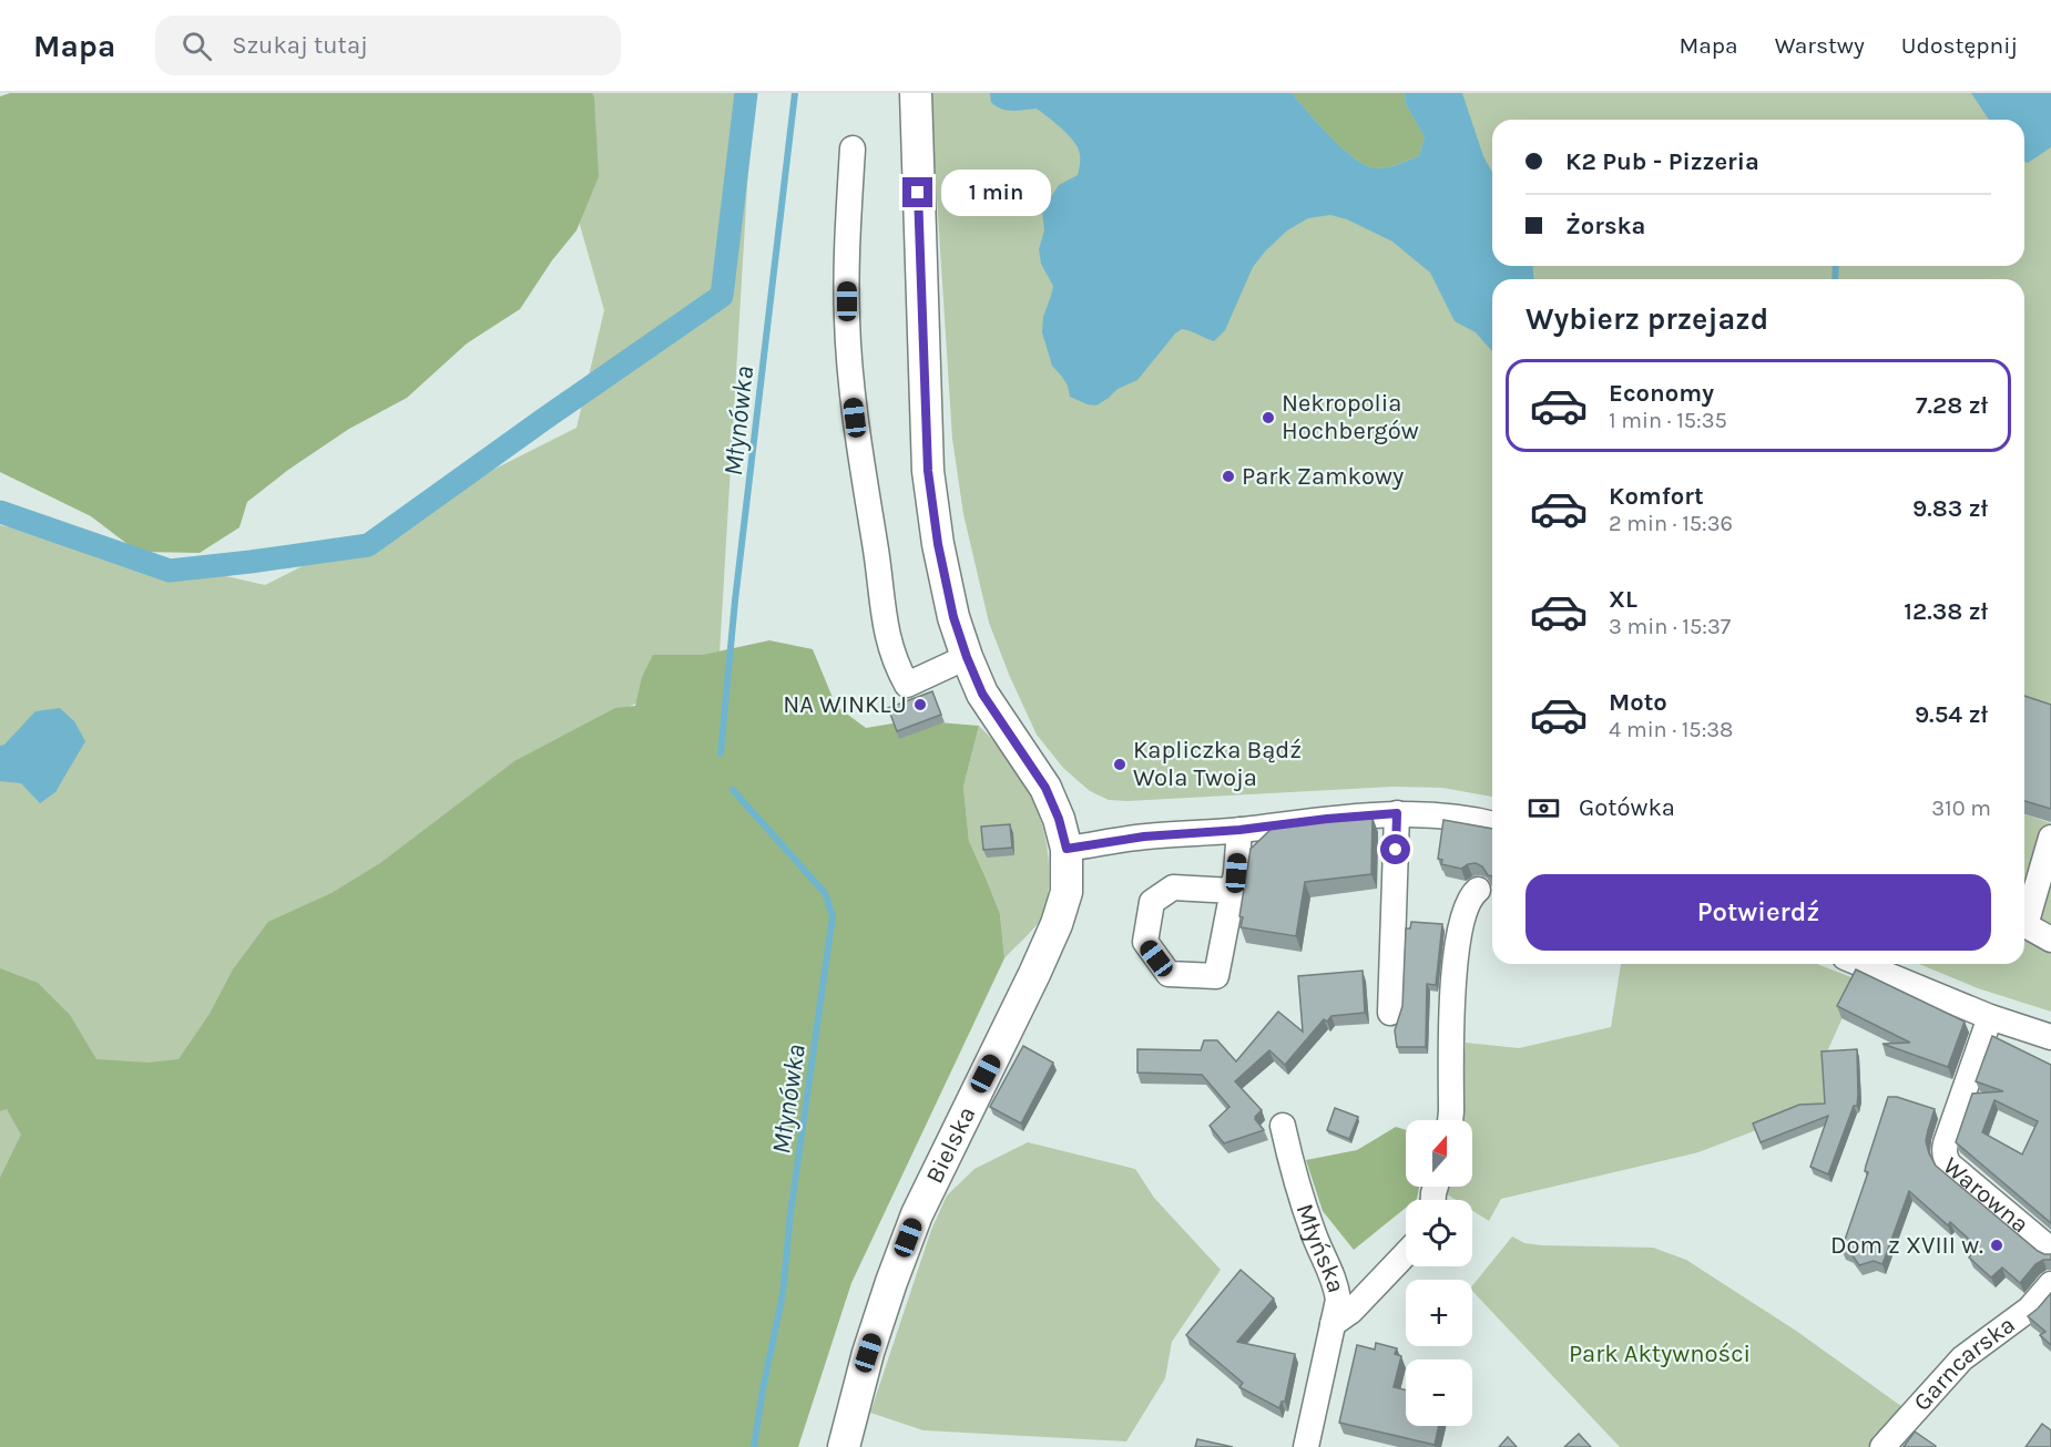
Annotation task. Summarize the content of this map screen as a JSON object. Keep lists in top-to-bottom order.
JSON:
{
  "streets": {
    "main road": ["Bielska"],
    "street": ["Warowna", "Młyńska", "Garncarska"]
  },
  "water": ["Młynówka"],
  "parks": ["Park Aktywności"],
  "places": [
    "Nekropolia Hochbergów",
    "Park Zamkowy",
    "NA WINKLU",
    "Kapliczka Bądź Wola Twoja",
    "Dom z XVIII w."
  ],
  "north": "top",
  "page": {
    "header": "Mapa",
    "search": "Szukaj tutaj",
    "nav": ["Mapa", "Warstwy", "Udostępnij"],
    "banner": ["K2 Pub - Pizzeria", "Żorska"],
    "bubble": "1 min",
    "heading": "Wybierz przejazd",
    "list": [
      {
        "name": "Economy",
        "note": "1 min · 15:35",
        "value": "7.28 zł"
      },
      {
        "name": "Komfort",
        "note": "2 min · 15:36",
        "value": "9.83 zł"
      },
      {
        "name": "XL",
        "note": "3 min · 15:37",
        "value": "12.38 zł"
      },
      {
        "name": "Moto",
        "note": "4 min · 15:38",
        "value": "9.54 zł"
      }
    ],
    "pay": ["Gotówka", "310 m"],
    "buttons": "Potwierdź",
    "map_buttons": ["+", "−"]
  }
}
